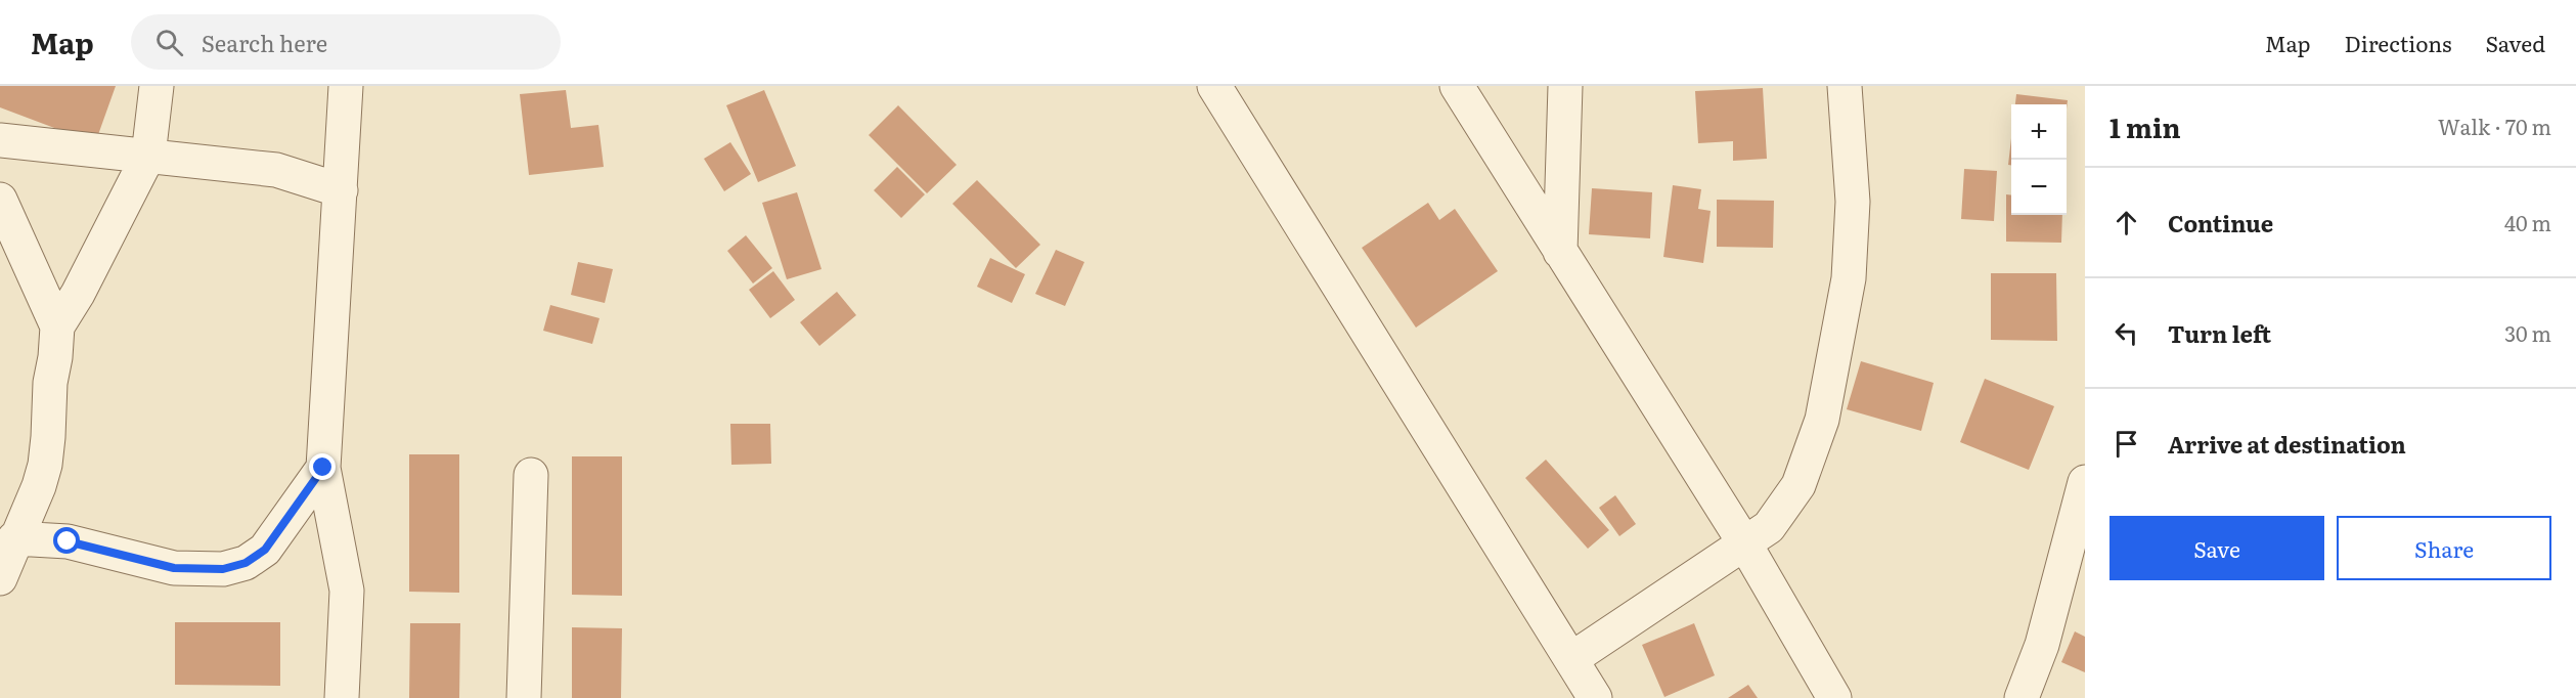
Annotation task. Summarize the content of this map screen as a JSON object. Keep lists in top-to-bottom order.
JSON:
{
  "page": {
    "header": "Map",
    "search": "Search here",
    "nav": ["Map", "Directions", "Saved"],
    "heading": ["1 min", "Walk · 70 m"],
    "map_buttons": ["+", "−"],
    "list": [
      ["Continue", "40 m"],
      ["Turn left", "30 m"],
      "Arrive at destination"
    ],
    "buttons": ["Save", "Share"]
  }
}
